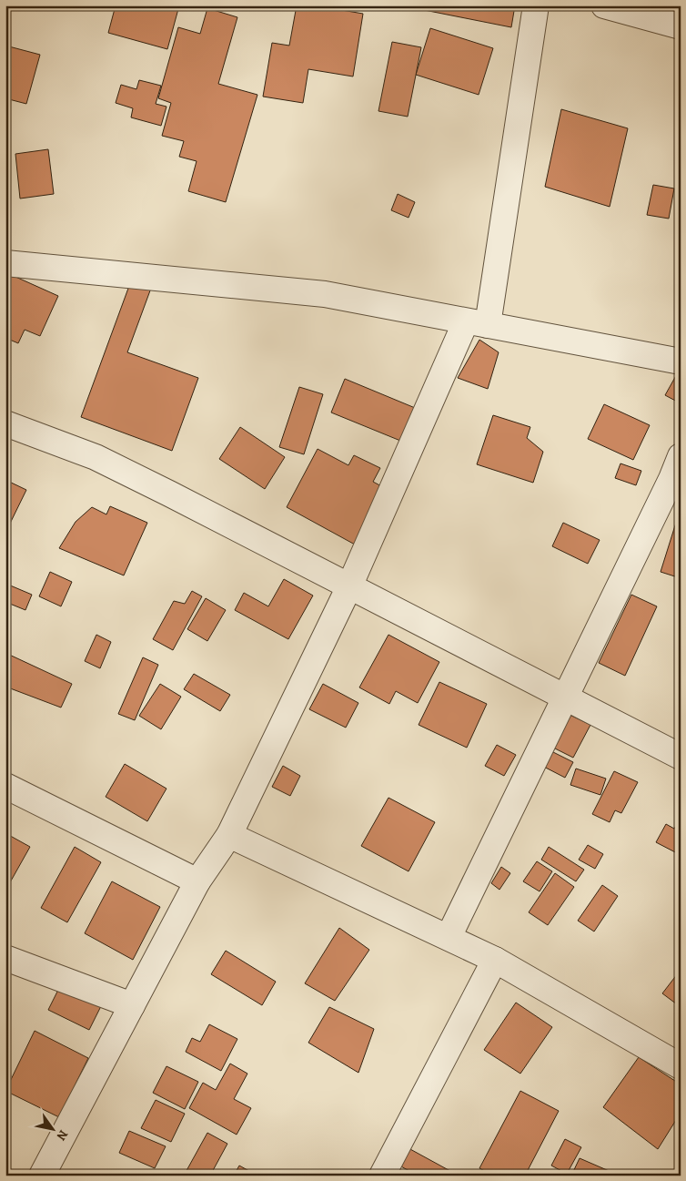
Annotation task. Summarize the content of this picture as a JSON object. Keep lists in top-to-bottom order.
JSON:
{
  "north": "bottom right"
}
